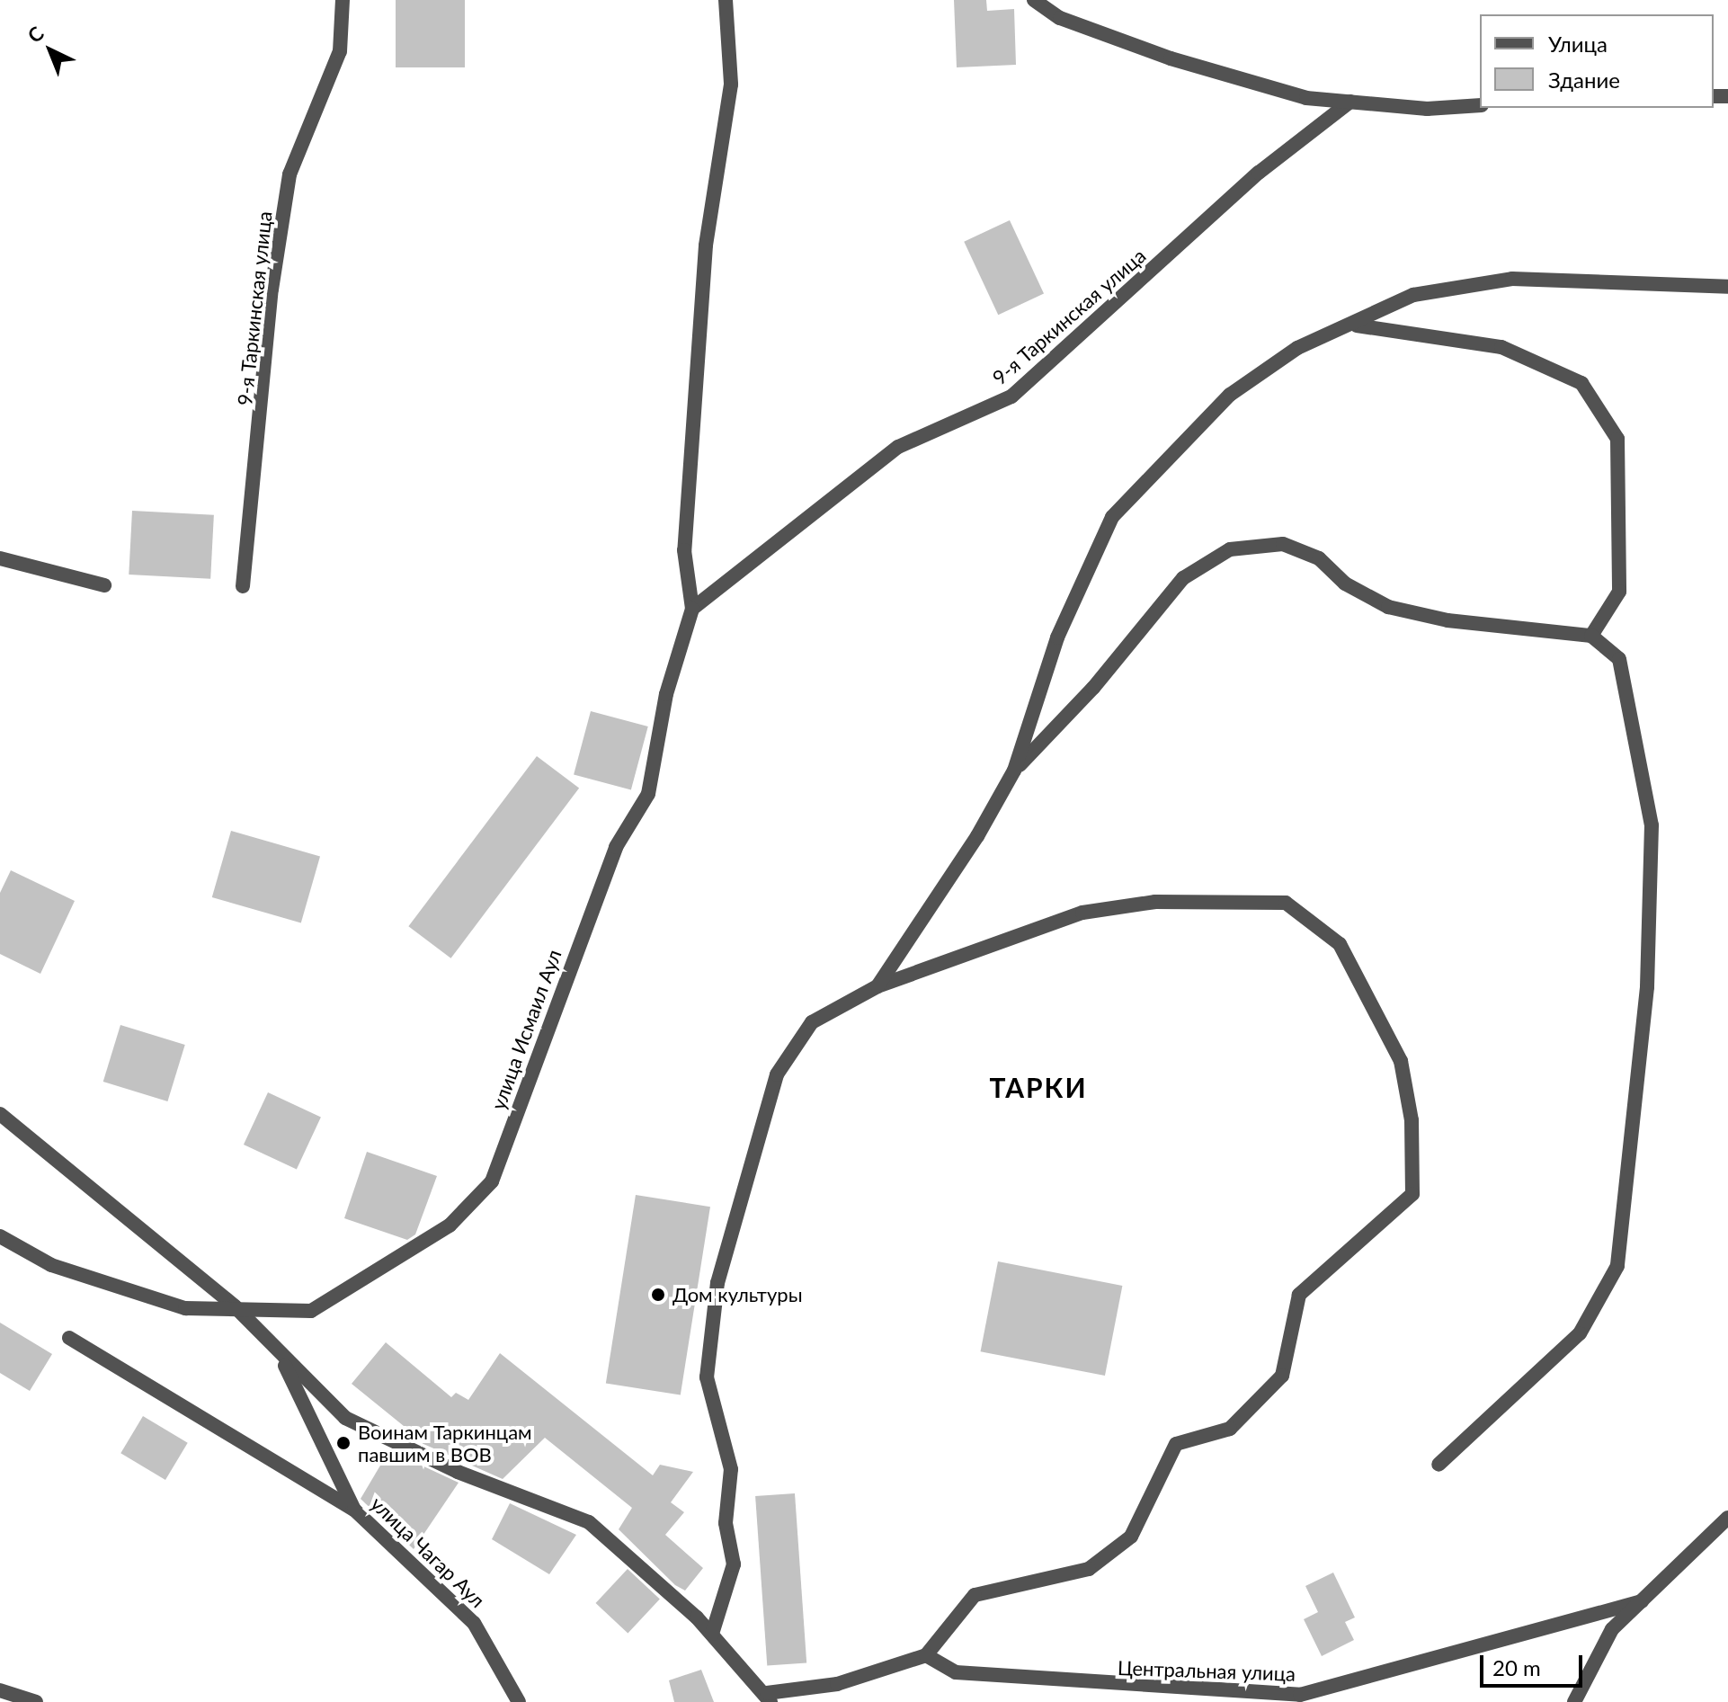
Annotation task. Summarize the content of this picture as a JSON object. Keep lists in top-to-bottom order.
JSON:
{
  "streets": {
    "street": [
      "9-я Таркинская улица",
      "улица Исмаил Аул",
      "улица Чагар Аул",
      "Центральная улица"
    ]
  },
  "crossings": [
    ["9-я Таркинская улица", "улица Исмаил Аул"]
  ],
  "districts": ["ТАРКИ"],
  "places": ["Дом культуры", "Воинам Таркинцам павшим в ВОВ"],
  "legend": ["Улица", "Здание"],
  "scale_bar": "20 m",
  "north": "top left"
}
